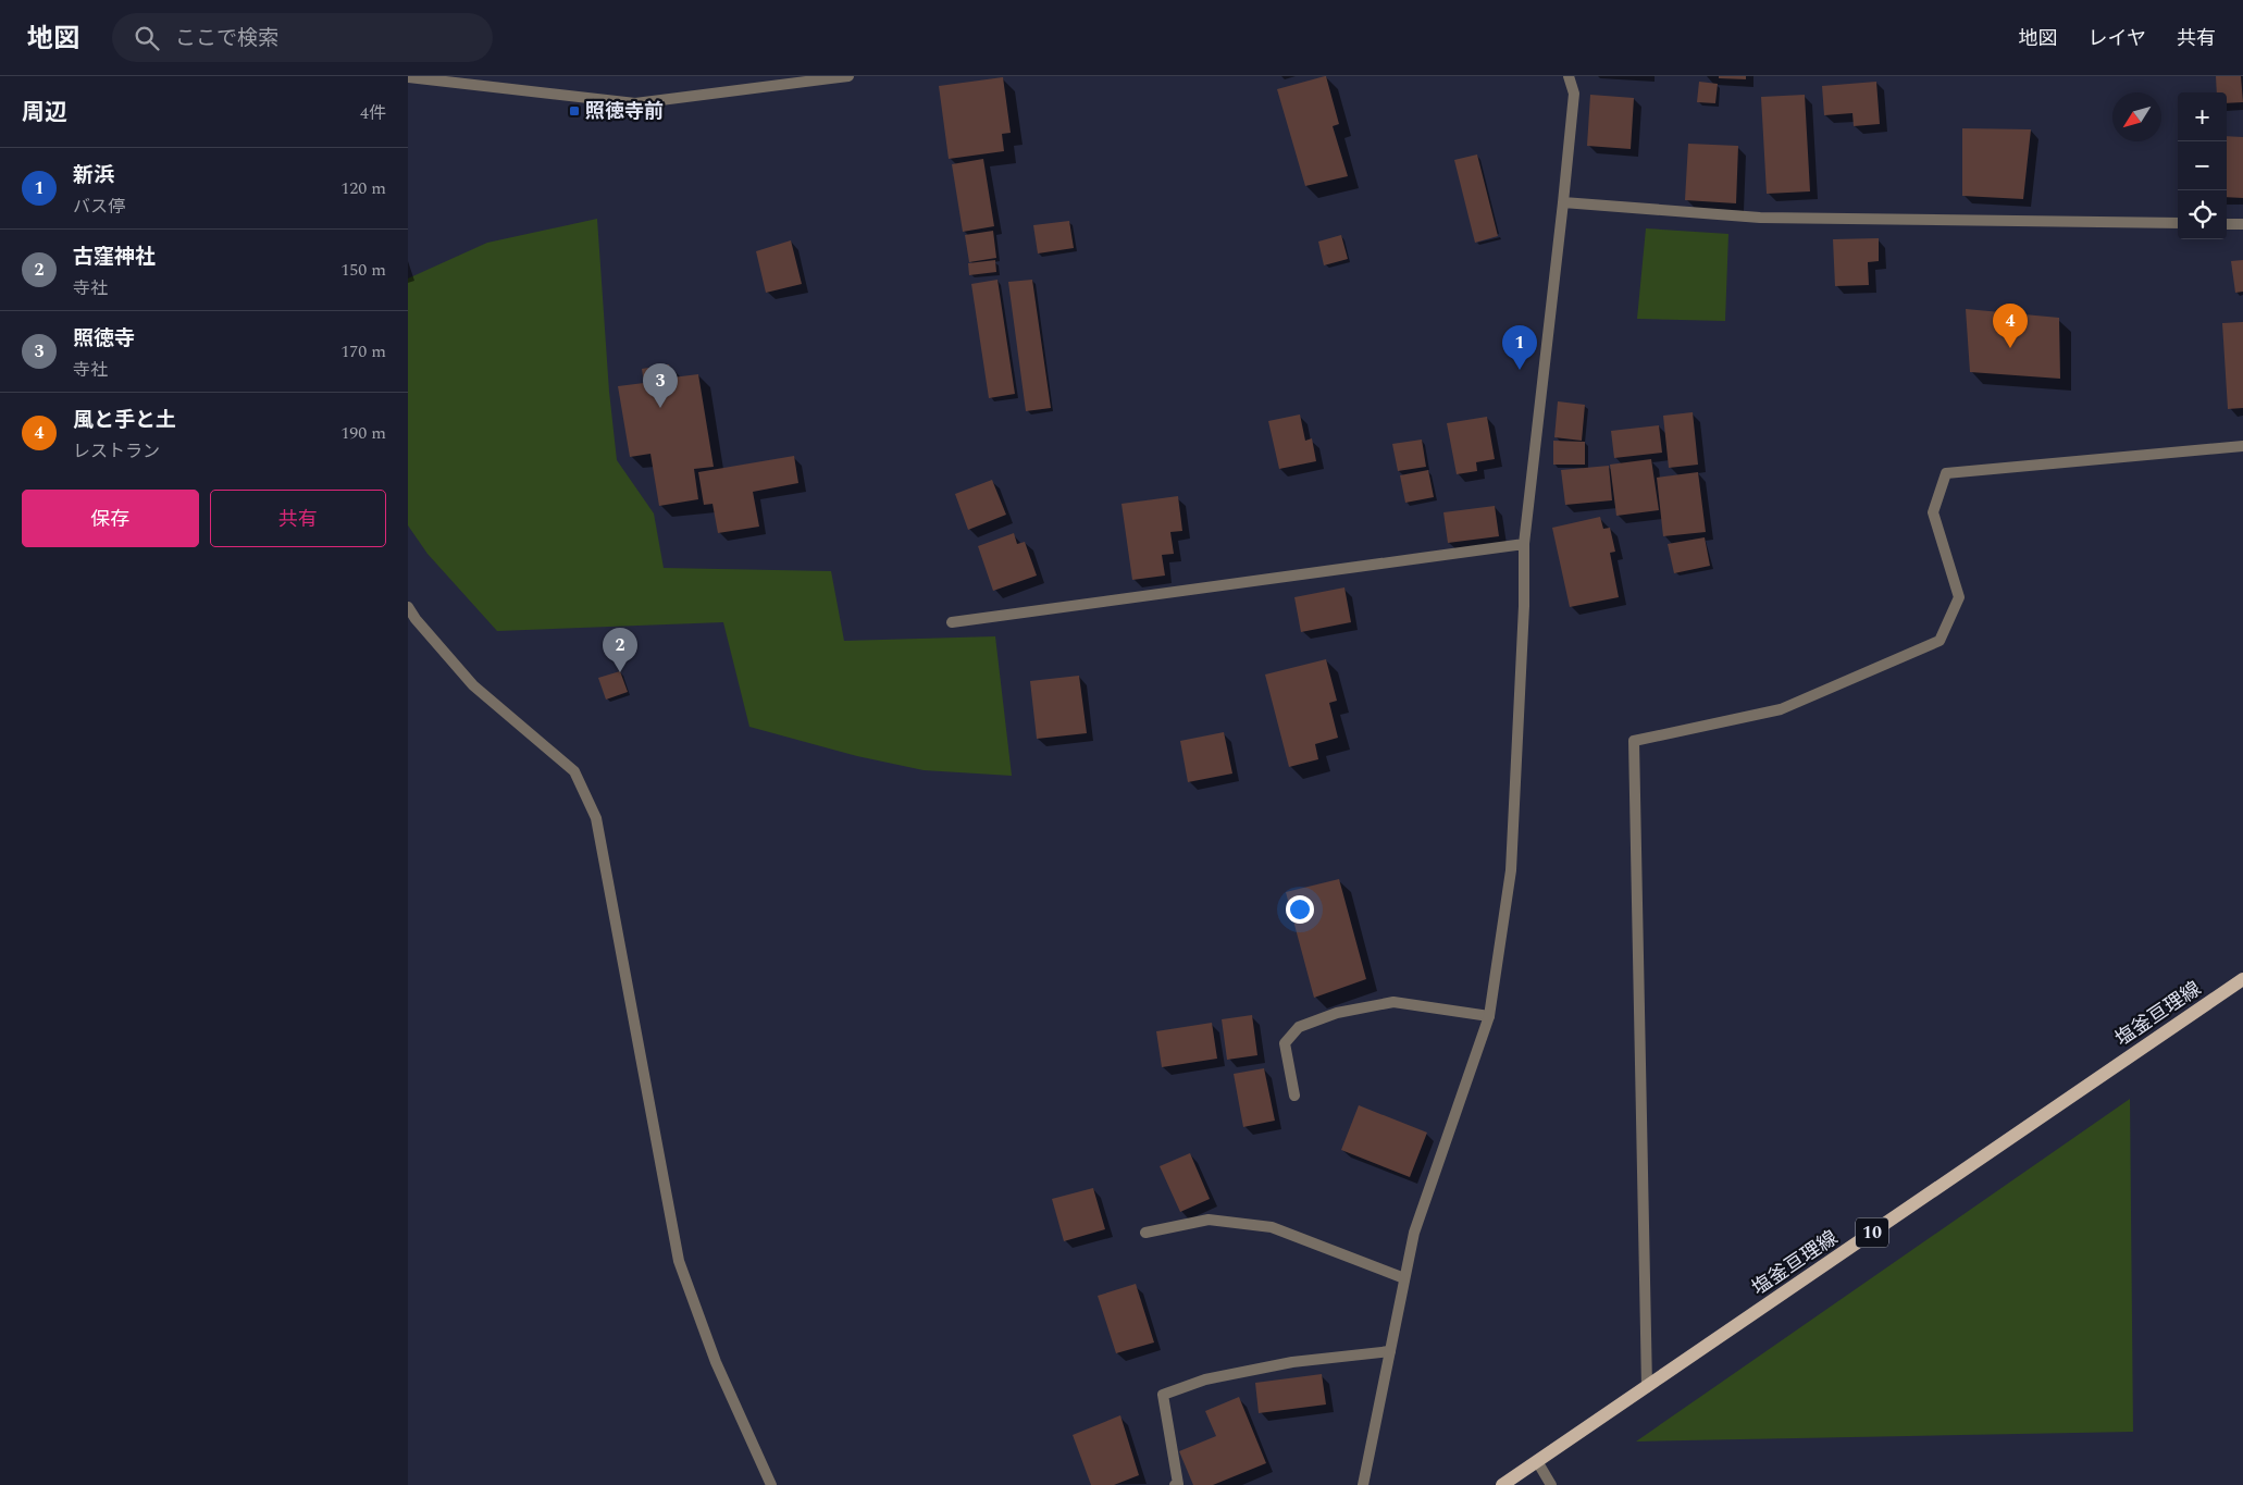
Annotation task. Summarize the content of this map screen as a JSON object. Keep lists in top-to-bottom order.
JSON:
{
  "streets": {
    "main road": ["塩釜亘理線", "10"]
  },
  "places": {
    "transit": ["照徳寺前"]
  },
  "north": "bottom left",
  "page": {
    "header": "地図",
    "search": "ここで検索",
    "nav": ["地図", "レイヤ", "共有"],
    "heading": ["周辺", "4件"],
    "map_buttons": ["+", "−"],
    "list": [
      {
        "mark": "1",
        "name": "新浜",
        "note": "バス停",
        "value": "120 m"
      },
      {
        "mark": "2",
        "name": "古窪神社",
        "note": "寺社",
        "value": "150 m"
      },
      {
        "mark": "3",
        "name": "照徳寺",
        "note": "寺社",
        "value": "170 m"
      },
      {
        "mark": "4",
        "name": "風と手と土",
        "note": "レストラン",
        "value": "190 m"
      }
    ],
    "pins": [
      "4",
      "1",
      "3",
      "2"
    ],
    "buttons": ["保存", "共有"]
  }
}
